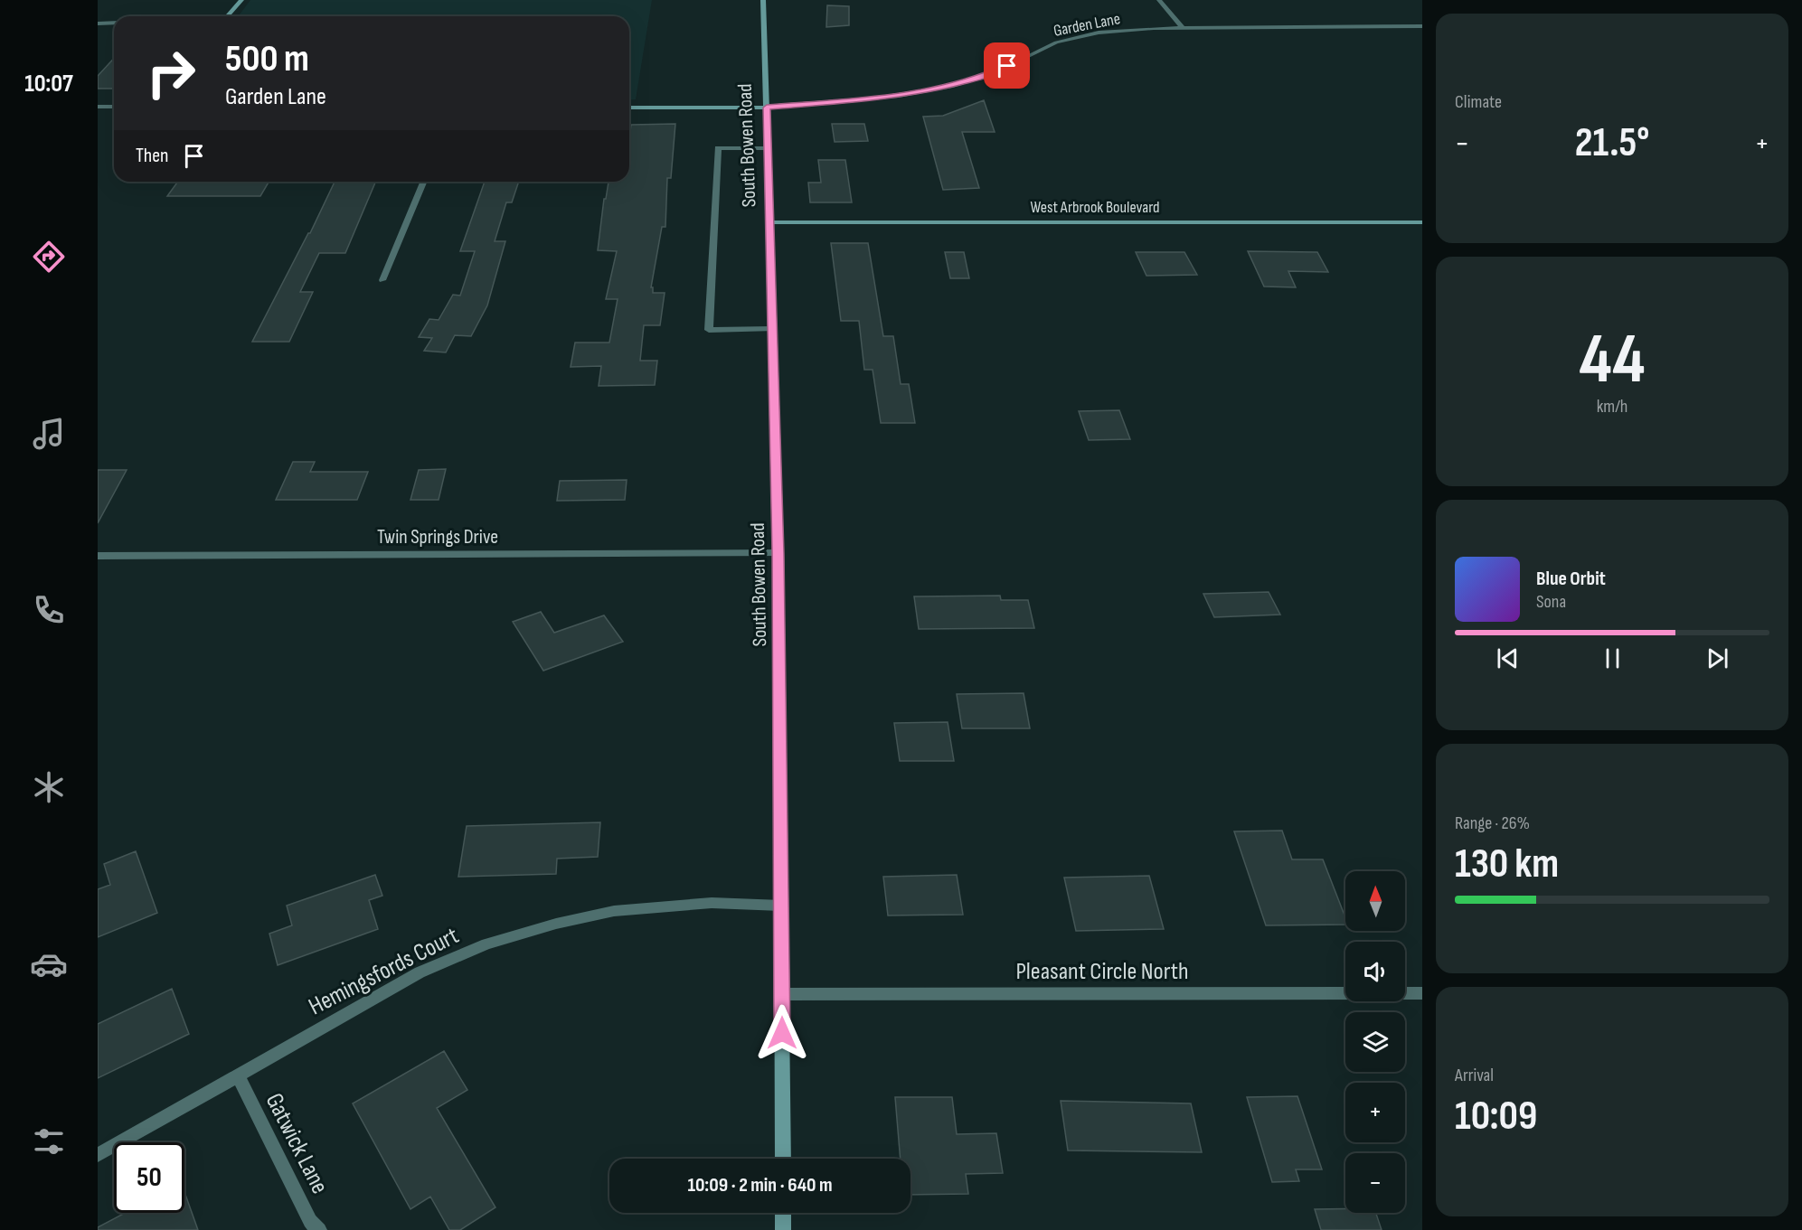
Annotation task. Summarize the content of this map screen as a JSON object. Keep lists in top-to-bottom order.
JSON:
{
  "streets": {
    "main road": ["South Bowen Road", "West Arbrook Boulevard"],
    "street": [
      "Garden Lane",
      "Twin Springs Drive",
      "Hemingsfords Court",
      "Pleasant Circle North",
      "Gatwick Lane"
    ]
  },
  "crossings": [
    ["Garden Lane", "South Bowen Road"],
    ["South Bowen Road", "West Arbrook Boulevard"],
    ["South Bowen Road", "Twin Springs Drive"],
    ["South Bowen Road", "Hemingsfords Court"],
    ["South Bowen Road", "Pleasant Circle North"],
    ["Hemingsfords Court", "Gatwick Lane"]
  ],
  "north": "top",
  "page": {
    "tabs": "10:07",
    "tile": [
      "Climate",
      ["44", "km/h"],
      ["Range · 26%", "130 km"],
      ["Arrival", "10:09"]
    ],
    "turn": ["500 m", "Garden Lane"],
    "heat": ["−", "21.5°", "+"],
    "then": "Then",
    "song": ["Blue Orbit", "Sona"],
    "map_buttons": ["+", "−"],
    "limit": "50",
    "trip": "10:09 · 2 min · 640 m"
  }
}
